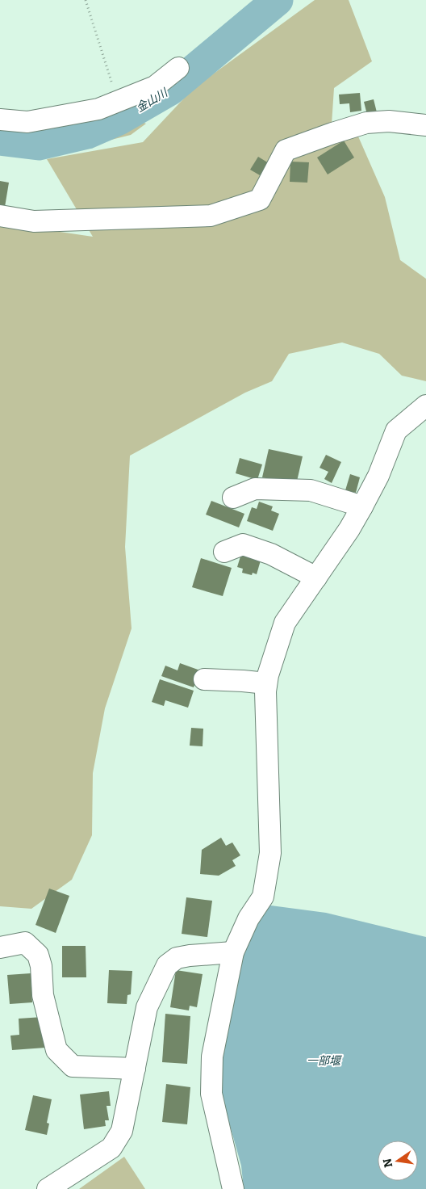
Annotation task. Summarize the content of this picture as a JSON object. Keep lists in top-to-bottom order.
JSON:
{
  "water": ["金山川", "一部堰"],
  "north": "left"
}
